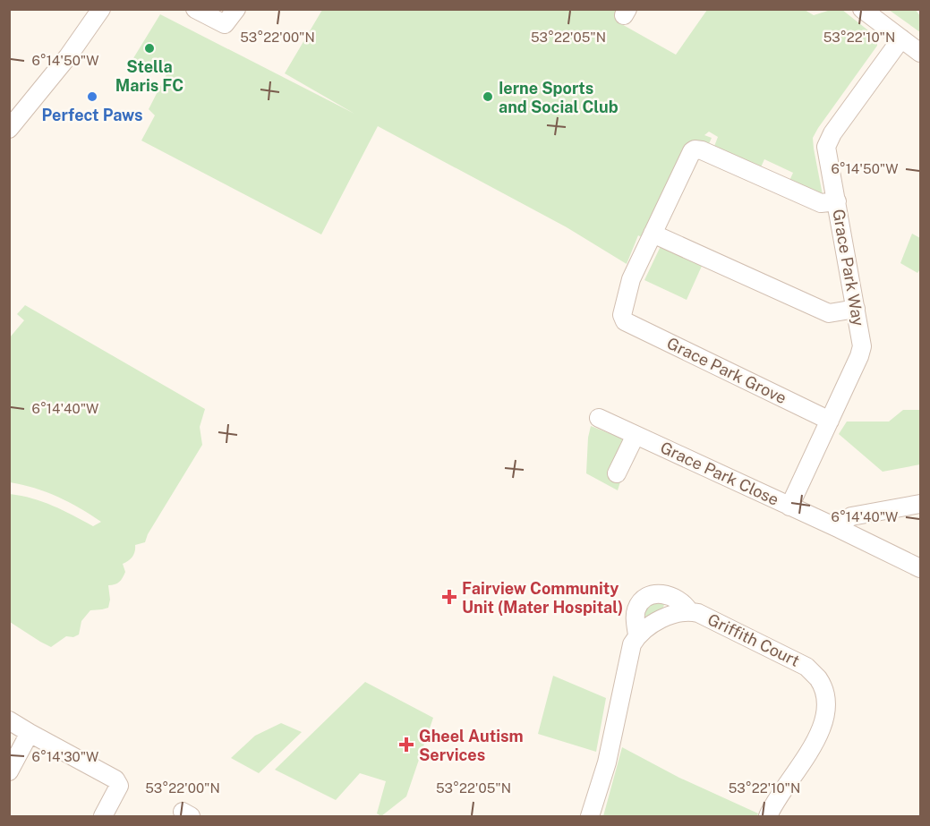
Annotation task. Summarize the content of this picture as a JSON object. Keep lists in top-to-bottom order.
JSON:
{
  "streets": {
    "street": [
      "Grace Park Way",
      "Grace Park Grove",
      "Grace Park Close",
      "Griffith Court"
    ]
  },
  "crossings": [
    ["Grace Park Way", "Grace Park Grove"],
    ["Grace Park Way", "Grace Park Close"]
  ],
  "places": {
    "other": ["Stella Maris FC", "Perfect Paws", "Ierne Sports and Social Club"],
    "health": ["Fairview Community Unit (Mater Hospital)", "Gheel Autism Services"]
  },
  "coordinates": [
    "53°22'00\"N",
    "53°22'05\"N",
    "53°22'10\"N",
    "6°14'50\"W",
    "6°14'40\"W",
    "6°14'30\"W"
  ]
}
